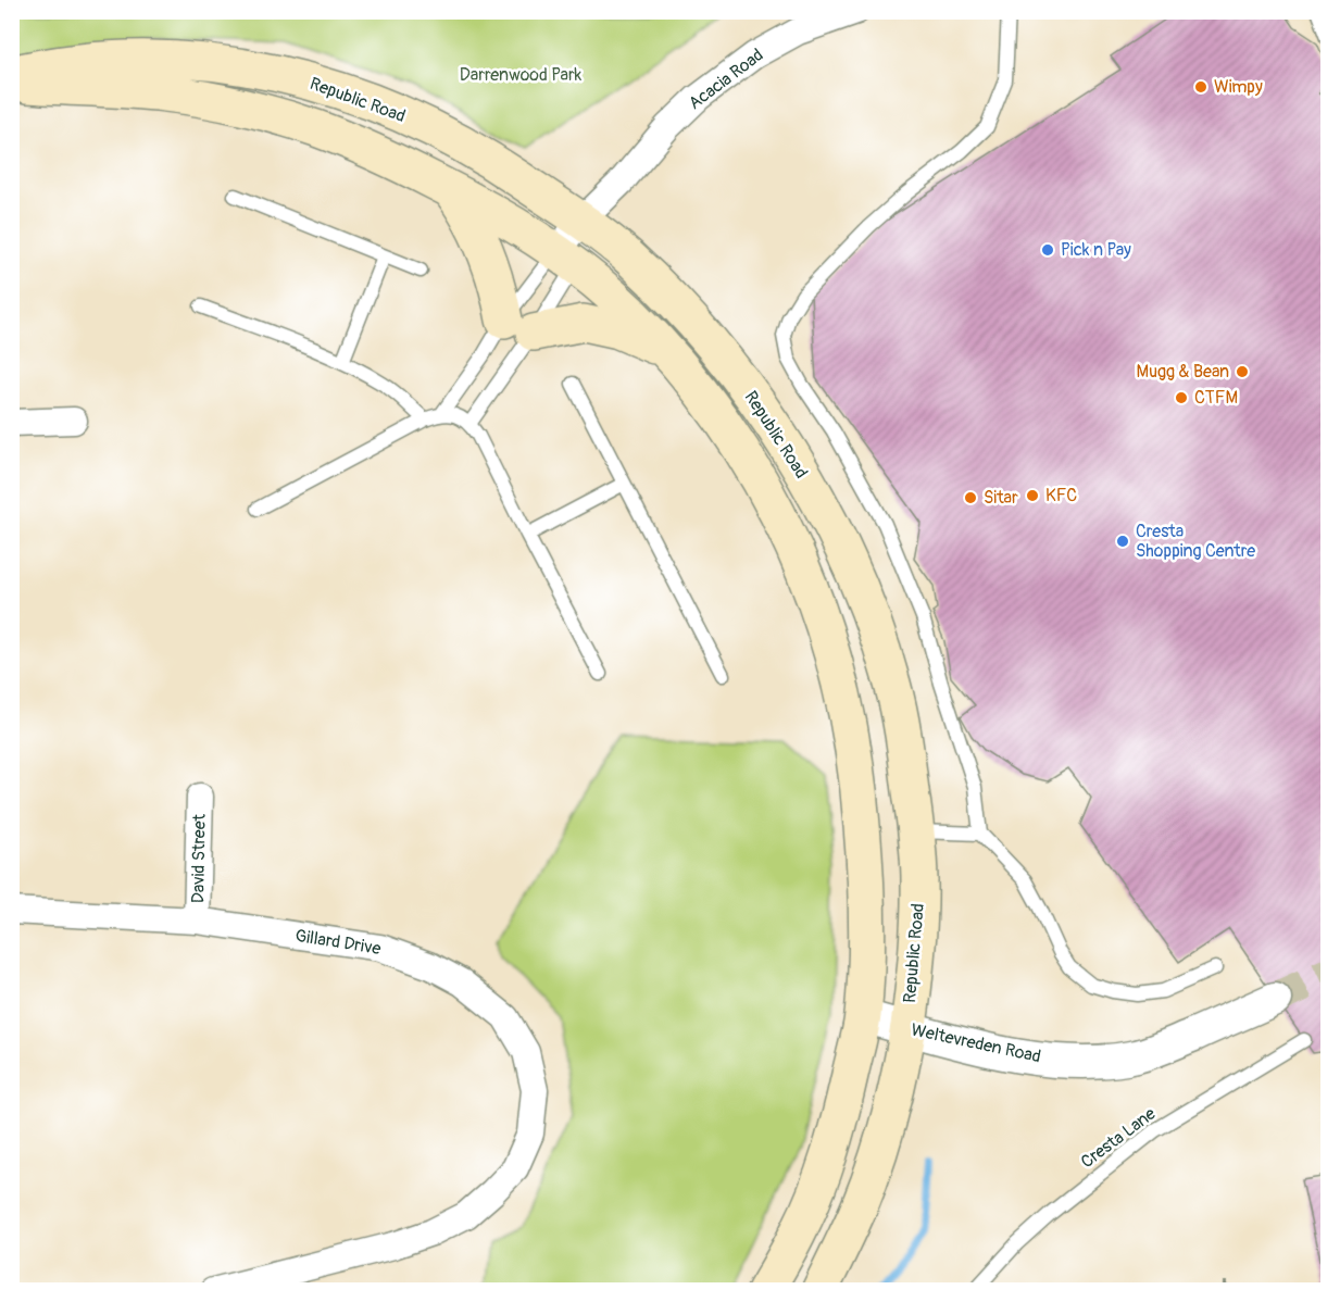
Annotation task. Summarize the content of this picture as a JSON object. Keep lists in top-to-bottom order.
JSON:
{
  "streets": {
    "main road": ["Republic Road"],
    "street": [
      "Acacia Road",
      "David Street",
      "Gillard Drive",
      "Weltevreden Road"
    ],
    "lane": ["Cresta Lane"]
  },
  "crossings": [
    ["Acacia Road", "Republic Road"],
    ["Republic Road", "Weltevreden Road"],
    ["David Street", "Gillard Drive"]
  ],
  "parks": ["Darrenwood Park"],
  "places": [
    "Wimpy",
    "Pick n Pay",
    "Mugg & Bean",
    "CTFM",
    "KFC",
    "Sitar",
    "Cresta Shopping Centre"
  ]
}
